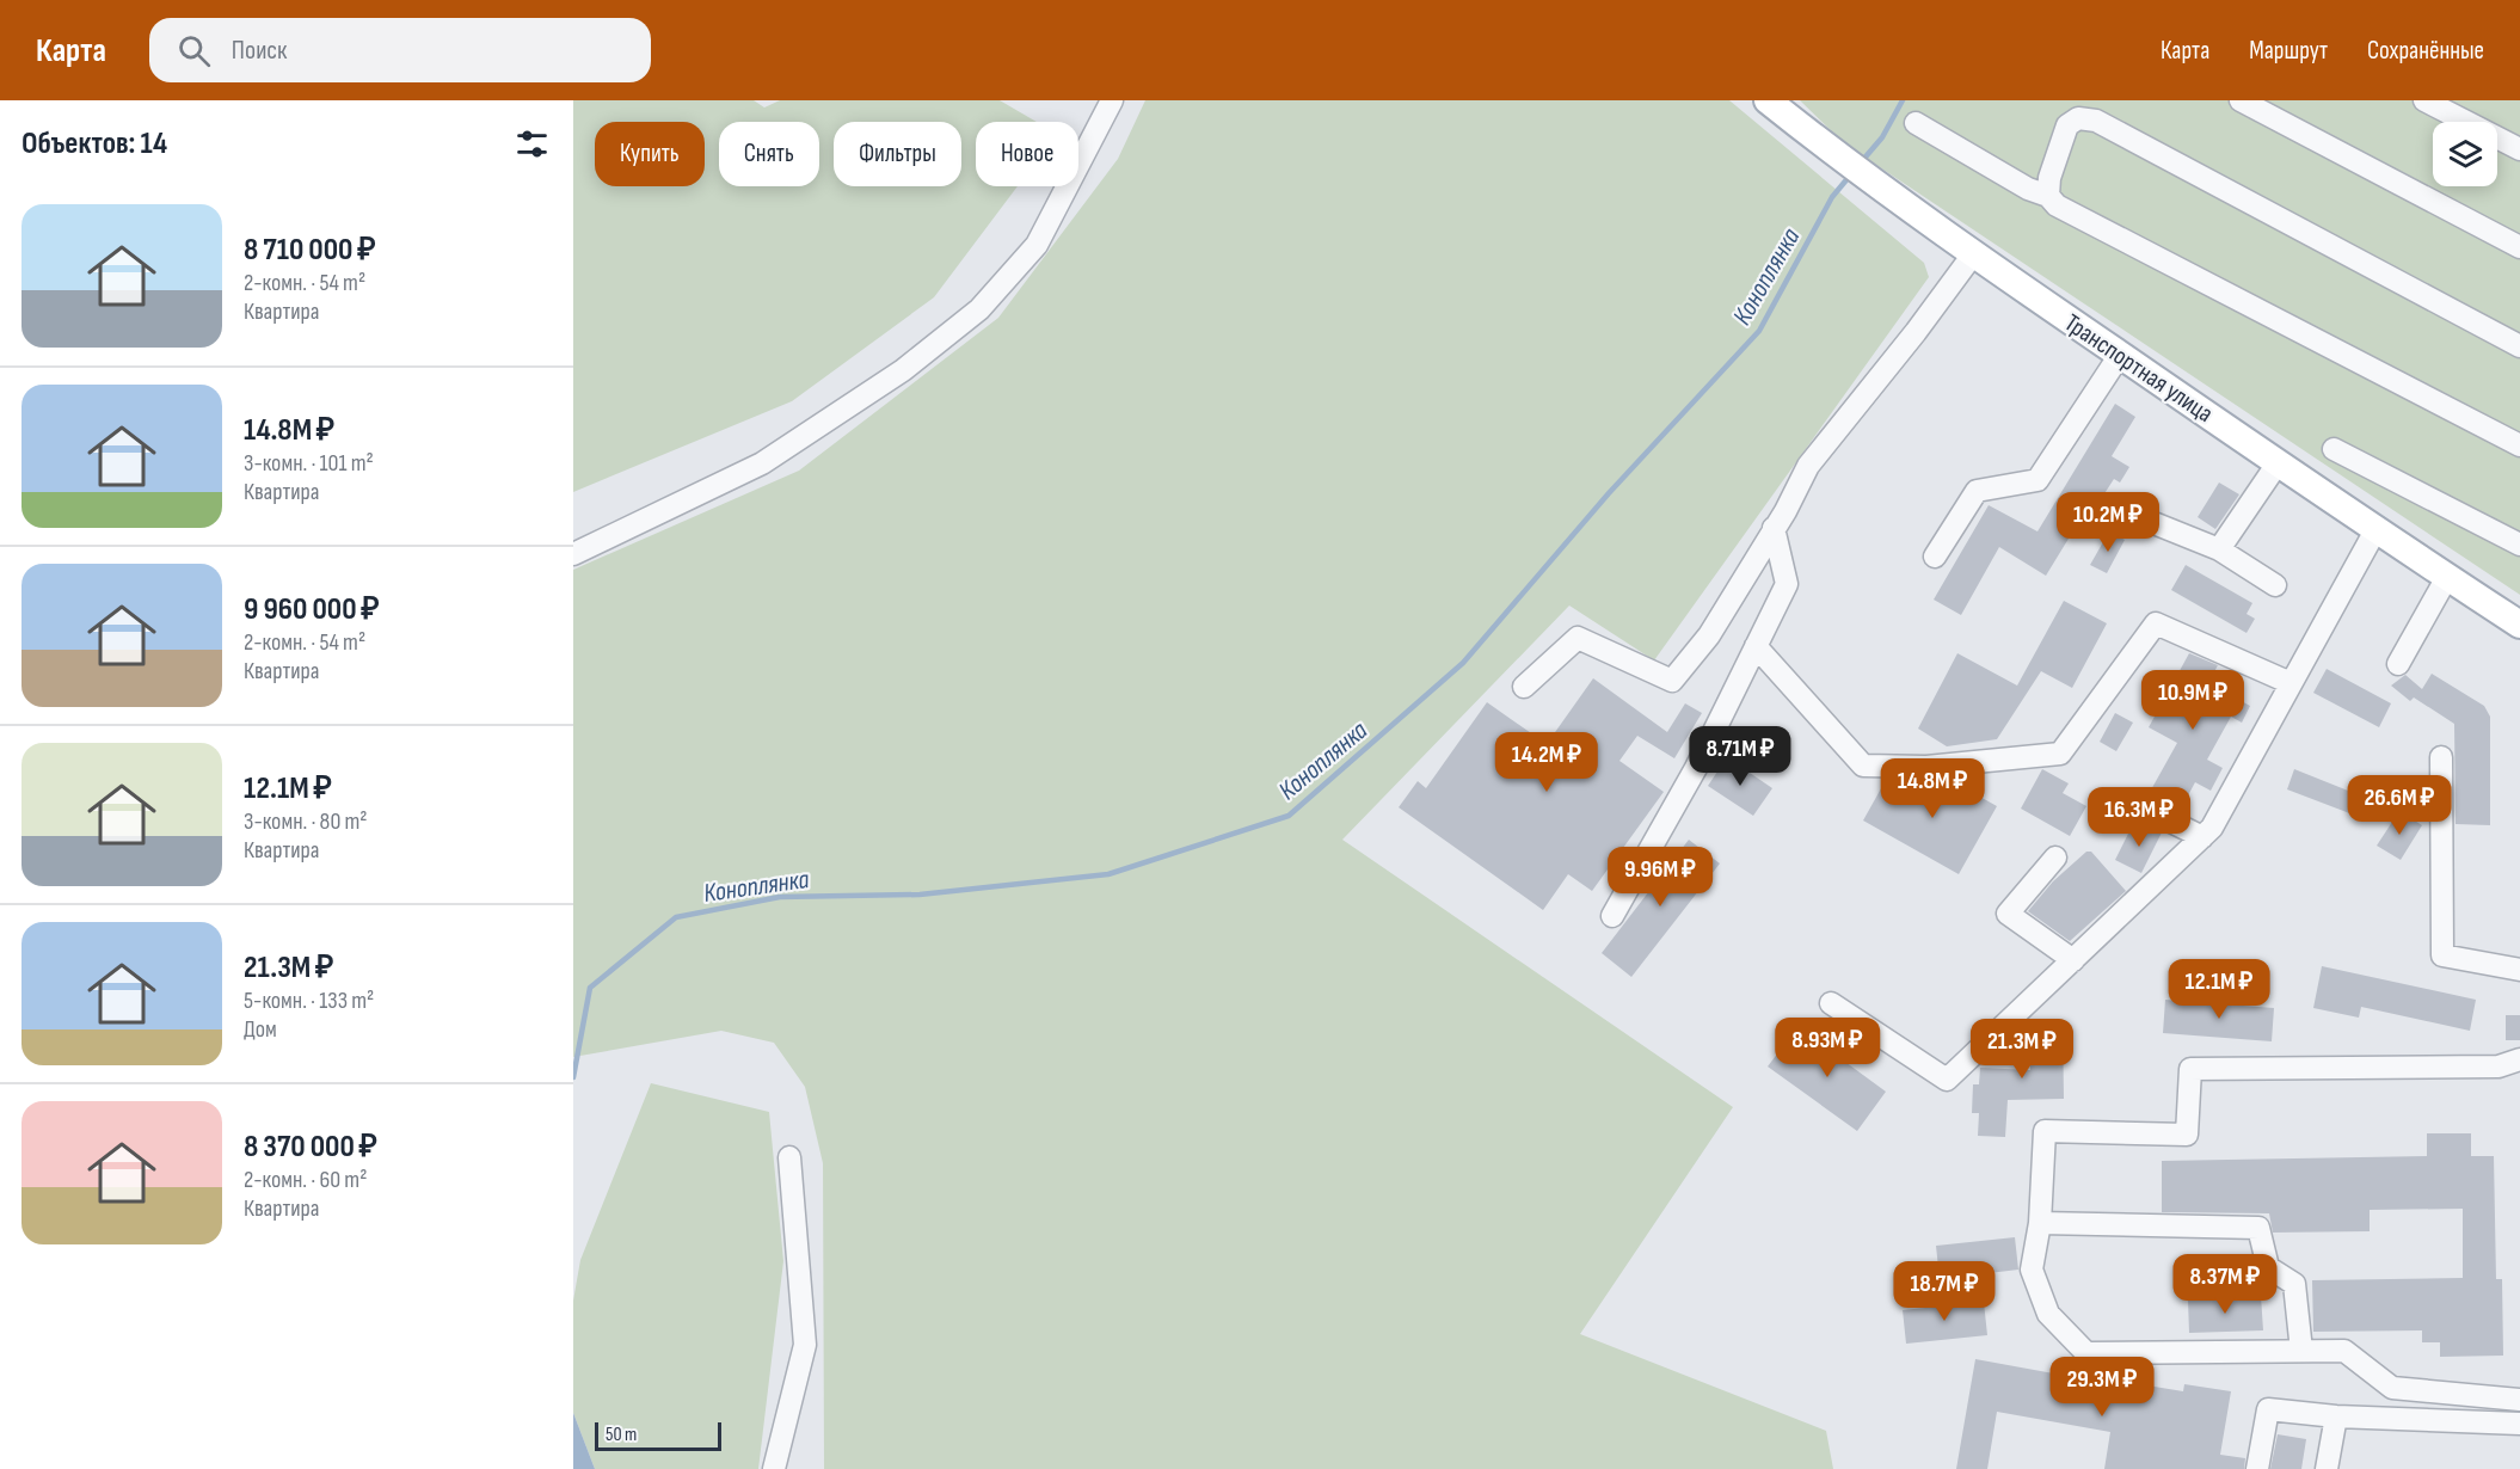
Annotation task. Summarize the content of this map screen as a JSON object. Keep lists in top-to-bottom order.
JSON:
{
  "streets": {
    "main road": ["Транспортная улица"]
  },
  "water": ["Коноплянка"],
  "scale_bar": "50 m",
  "page": {
    "header": "Карта",
    "search": "Поиск",
    "nav": ["Карта", "Маршрут", "Сохранённые"],
    "heading": "Объектов: 14",
    "chip": [
      "Купить",
      "Снять",
      "Фильтры",
      "Новое"
    ],
    "list": [
      {
        "name": "8 710 000 ₽",
        "note": "2-комн. · 54 m² · Квартира"
      },
      {
        "name": "14.8M ₽",
        "note": "3-комн. · 101 m² · Квартира"
      },
      {
        "name": "9 960 000 ₽",
        "note": "2-комн. · 54 m² · Квартира"
      },
      {
        "name": "12.1M ₽",
        "note": "3-комн. · 80 m² · Квартира"
      },
      {
        "name": "21.3M ₽",
        "note": "5-комн. · 133 m² · Дом"
      },
      {
        "name": "8 370 000 ₽",
        "note": "2-комн. · 60 m² · Квартира"
      }
    ],
    "price": [
      "10.2M ₽",
      "10.9M ₽",
      "8.71M ₽",
      "14.2M ₽",
      "14.8M ₽",
      "26.6M ₽",
      "16.3M ₽",
      "9.96M ₽",
      "12.1M ₽",
      "8.93M ₽",
      "21.3M ₽",
      "8.37M ₽",
      "18.7M ₽",
      "29.3M ₽"
    ],
    "scale": "50 m"
  }
}
